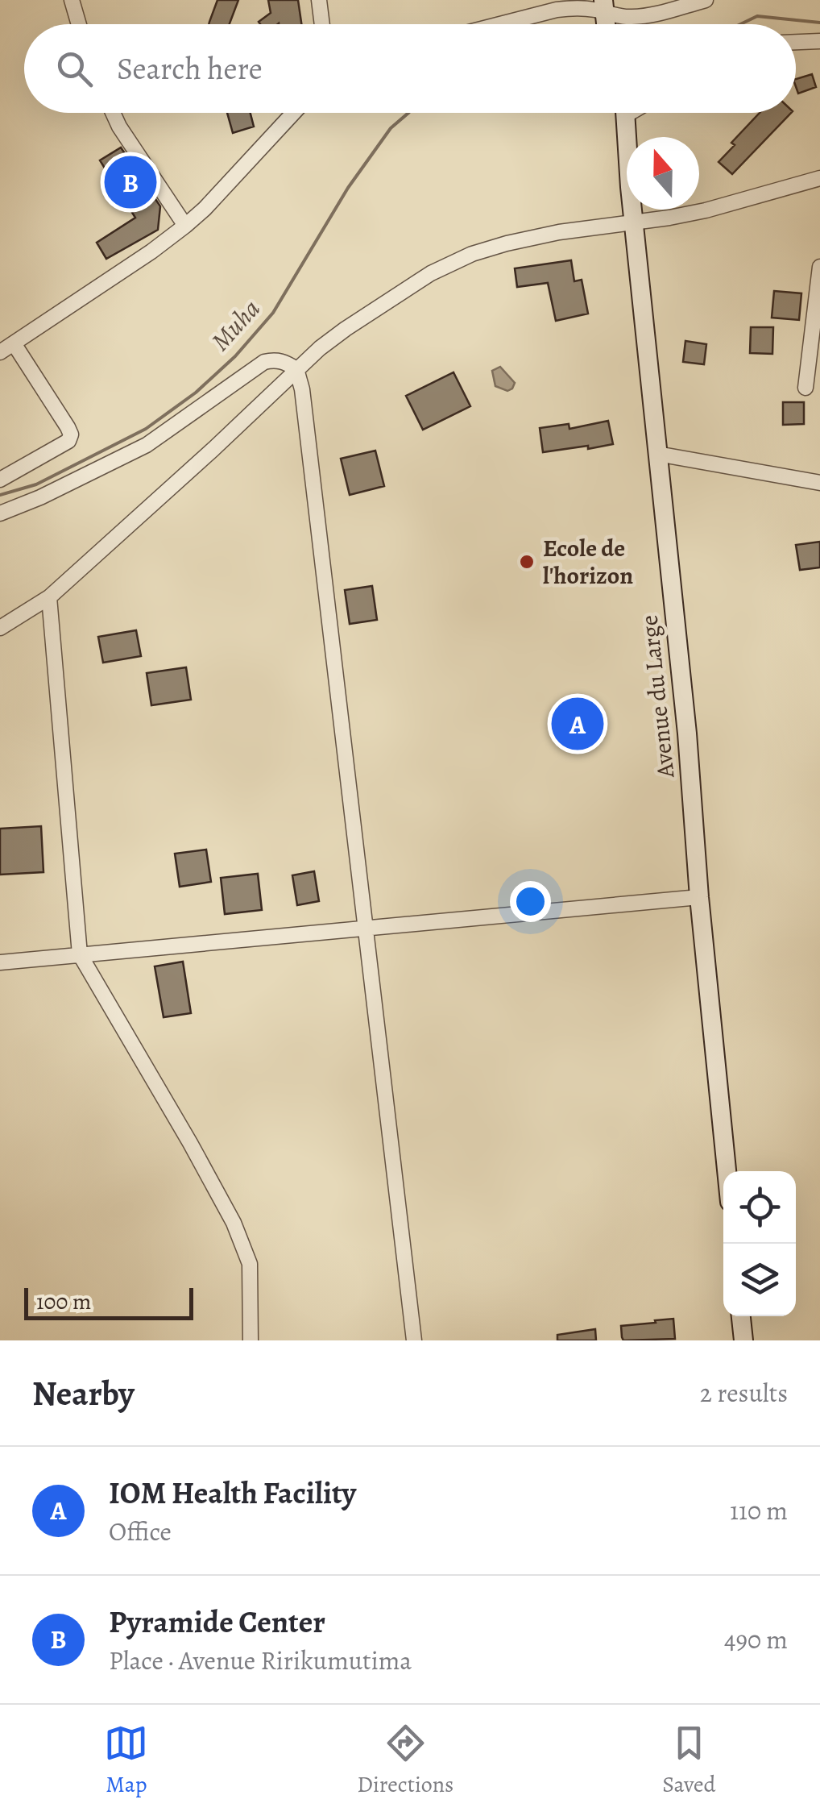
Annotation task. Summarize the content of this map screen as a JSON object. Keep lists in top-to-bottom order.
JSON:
{
  "streets": {
    "main road": ["Avenue du Large"]
  },
  "water": ["Muha"],
  "places": ["Ecole de l'horizon"],
  "scale_bar": "100 m",
  "north": "top",
  "page": {
    "search": "Search here",
    "pins": ["B", "A"],
    "scale": "100 m",
    "heading": ["Nearby", "2 results"],
    "list": [
      {
        "mark": "A",
        "name": "IOM Health Facility",
        "note": "Office",
        "value": "110 m"
      },
      {
        "mark": "B",
        "name": "Pyramide Center",
        "note": "Place · Avenue Ririkumutima",
        "value": "490 m"
      }
    ],
    "nav": ["Map", "Directions", "Saved"]
  }
}
